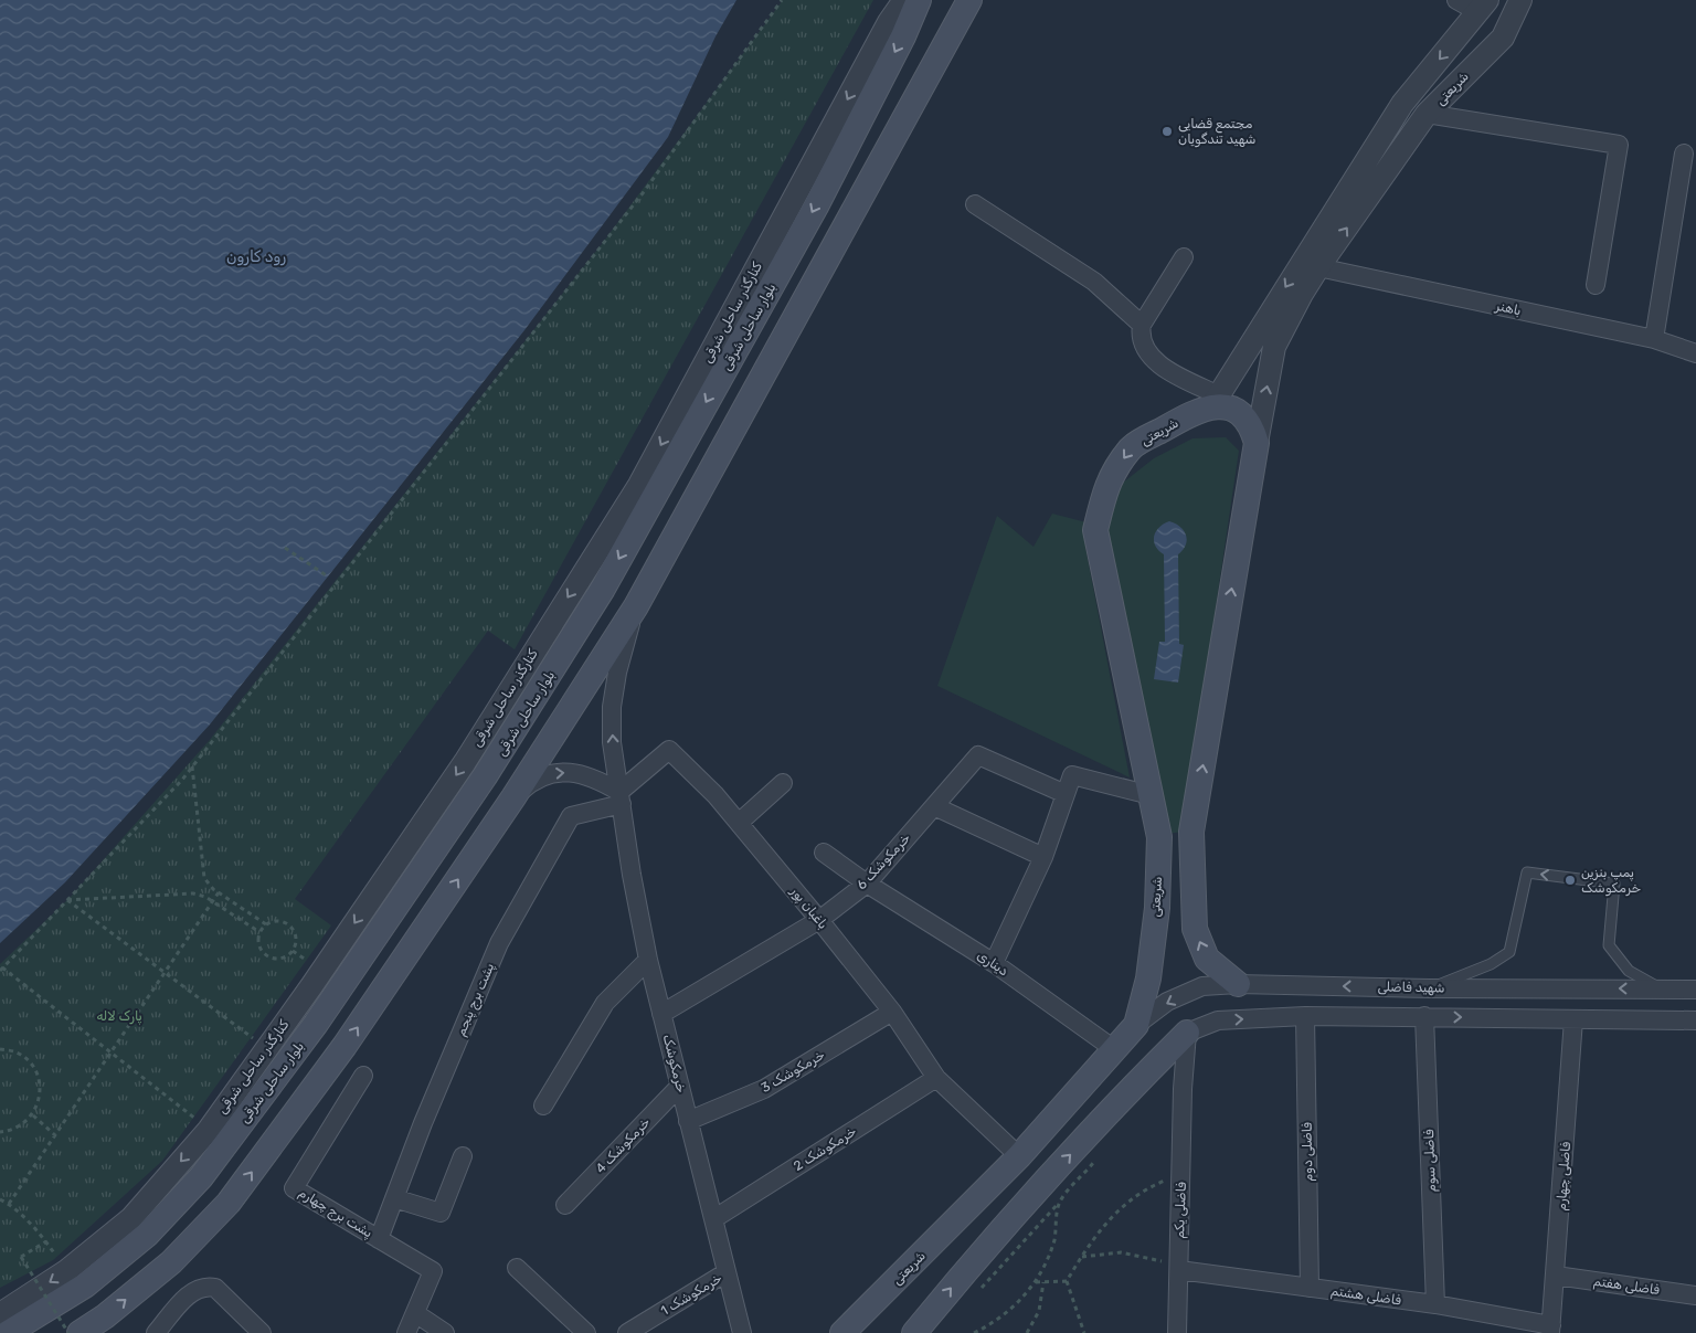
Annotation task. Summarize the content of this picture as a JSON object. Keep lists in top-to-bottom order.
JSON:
{
  "streets": {
    "main road": ["شریعتی", "بلوار ساحلی شرقی"],
    "street": [
      "باهنر",
      "کنارگذر ساحلی شرقی",
      "خرمکوشک 6",
      "باغبان پور",
      "دیناری",
      "شهید فاضلی",
      "پشت برج پنجم",
      "خرمکوشک",
      "خرمکوشک 3",
      "خرمکوشک 4",
      "خرمکوشک 2",
      "فاضلی دوم",
      "فاضلی سوم",
      "فاضلی چهارم",
      "فاضلی یکم",
      "پشت برج چهارم",
      "فاضلی هفتم",
      "خرمکوشک 1",
      "فاضلی هشتم"
    ]
  },
  "crossings": [
    ["شریعتی", "باهنر"],
    ["شریعتی", "باغبان پور"],
    ["شریعتی", "دیناری"],
    ["شریعتی", "شهید فاضلی"],
    ["خرمکوشک 6", "باغبان پور"],
    ["خرمکوشک 6", "دیناری"],
    ["خرمکوشک 6", "خرمکوشک"],
    ["باغبان پور", "پشت برج پنجم"],
    ["باغبان پور", "خرمکوشک"],
    ["باغبان پور", "خرمکوشک 3"],
    ["باغبان پور", "خرمکوشک 2"],
    ["شهید فاضلی", "فاضلی دوم"],
    ["شهید فاضلی", "فاضلی سوم"],
    ["شهید فاضلی", "فاضلی چهارم"],
    ["شهید فاضلی", "فاضلی یکم"],
    ["پشت برج پنجم", "خرمکوشک"],
    ["پشت برج پنجم", "پشت برج چهارم"],
    ["خرمکوشک", "خرمکوشک 3"],
    ["خرمکوشک", "خرمکوشک 4"],
    ["خرمکوشک", "خرمکوشک 2"],
    ["خرمکوشک", "خرمکوشک 1"],
    ["فاضلی دوم", "فاضلی هشتم"],
    ["فاضلی سوم", "فاضلی هشتم"],
    ["فاضلی چهارم", "فاضلی هفتم"],
    ["فاضلی چهارم", "فاضلی هشتم"],
    ["فاضلی یکم", "فاضلی هشتم"]
  ],
  "one_way": ["کنارگذر ساحلی شرقی"],
  "water": ["رود کارون"],
  "parks": ["پارک لاله"],
  "places": ["مجتمع قضایی شهید تندگویان", "پمپ بنزین خرمکوشک"]
}
